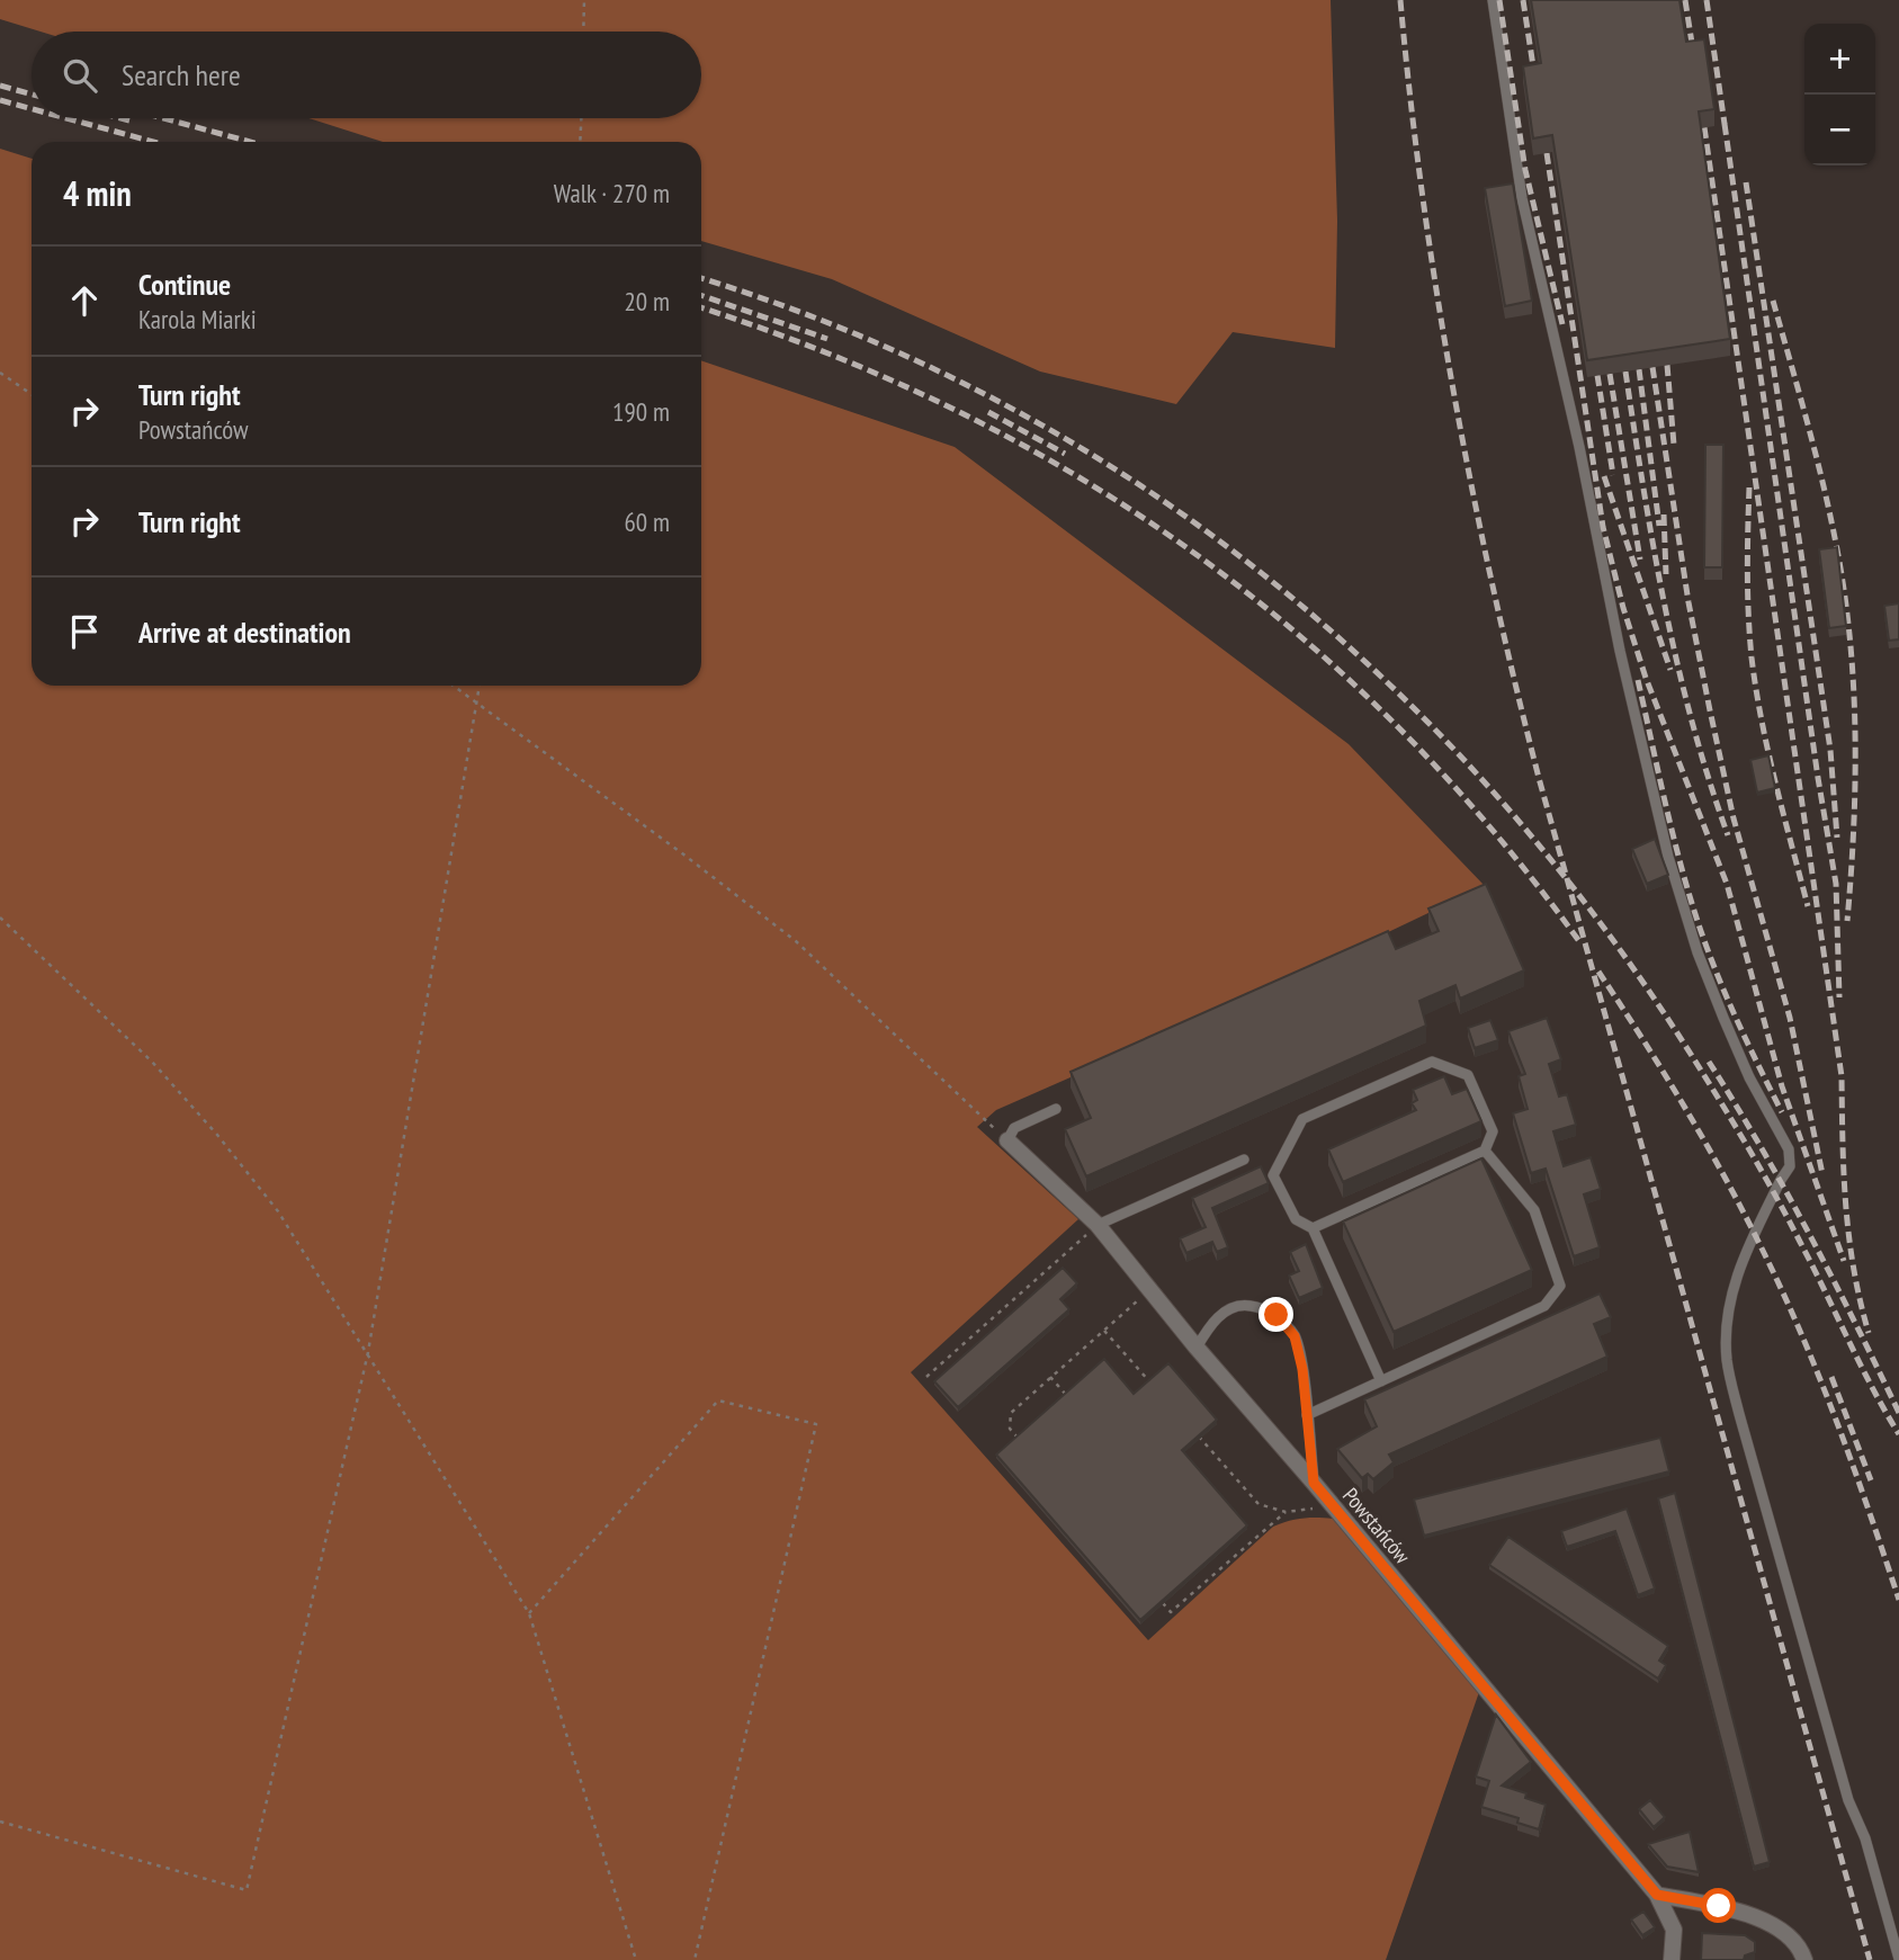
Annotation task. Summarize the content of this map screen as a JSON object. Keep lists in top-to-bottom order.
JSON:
{
  "streets": {
    "street": ["Powstańców"]
  },
  "page": {
    "map_buttons": ["+", "−"],
    "search": "Search here",
    "heading": ["4 min", "Walk · 270 m"],
    "list": [
      ["Continue", "Karola Miarki", "20 m"],
      ["Turn right", "Powstańców", "190 m"],
      ["Turn right", "60 m"],
      "Arrive at destination"
    ]
  }
}
